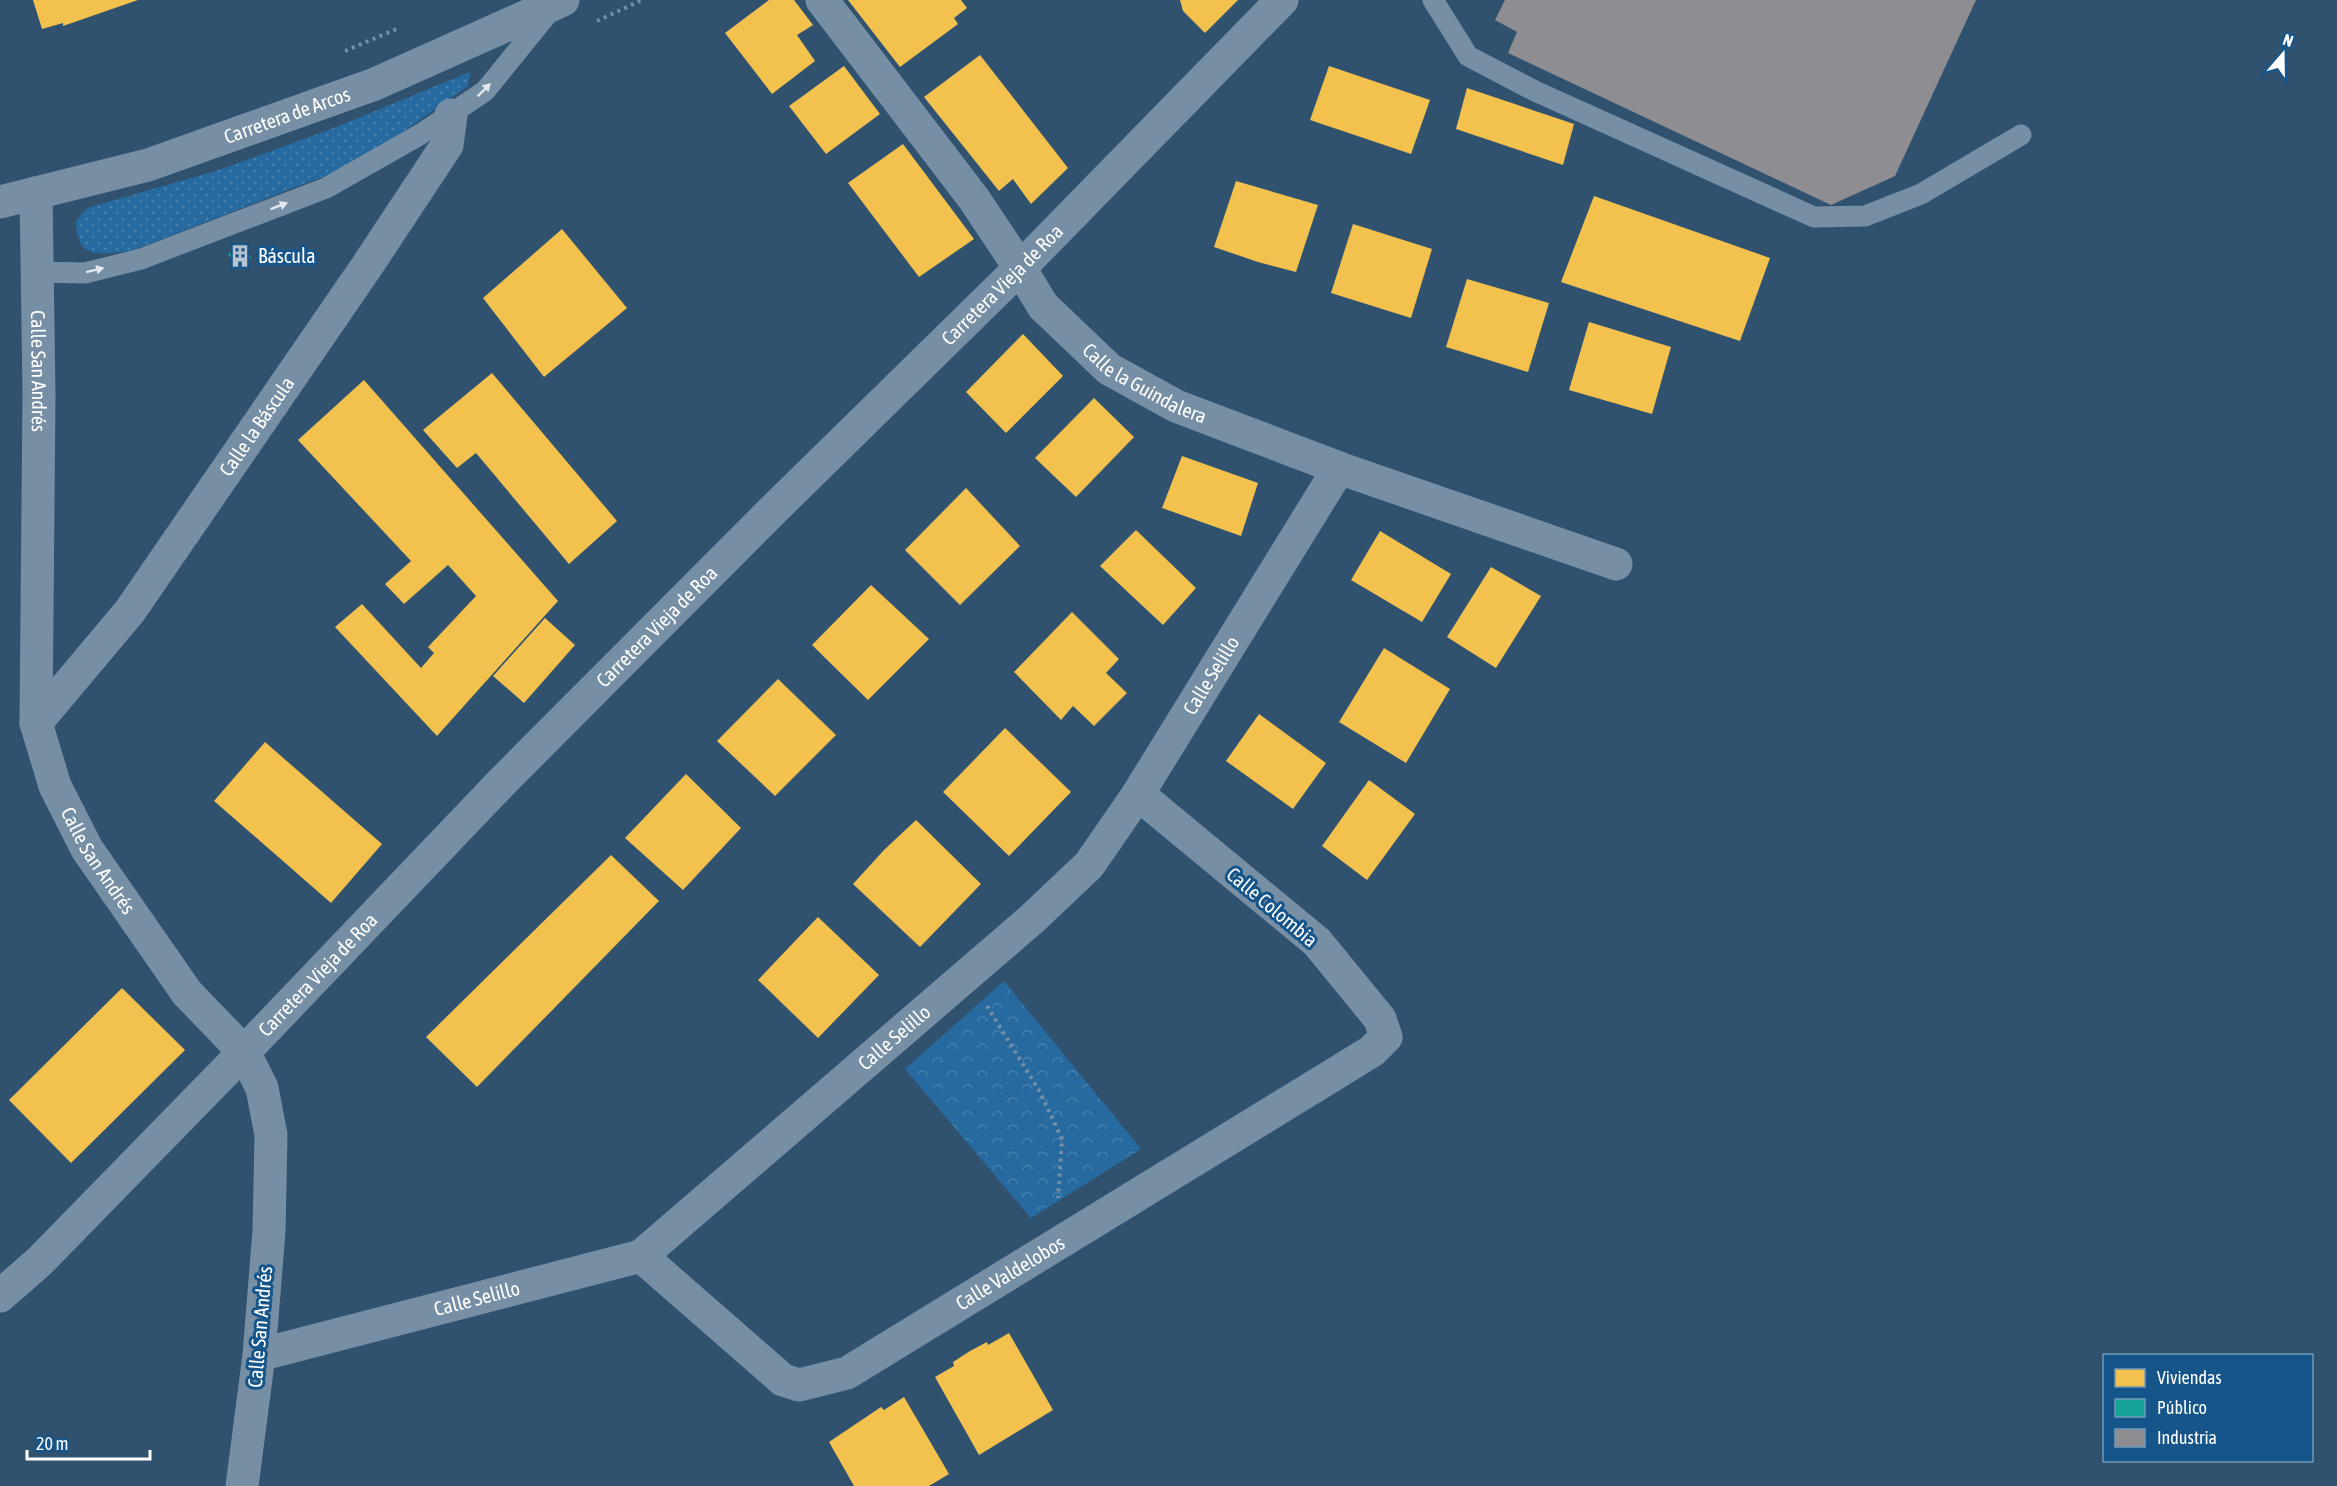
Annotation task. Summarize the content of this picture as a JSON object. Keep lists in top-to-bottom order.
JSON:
{
  "streets": {
    "street": [
      "Carretera de Arcos",
      "Carretera Vieja de Roa",
      "Calle San Andrés",
      "Calle la Guindalera",
      "Calle la Báscula",
      "Calle Selillo",
      "Calle Colombia",
      "Calle Valdelobos"
    ]
  },
  "crossings": [
    ["Carretera de Arcos", "Calle San Andrés"],
    ["Carretera Vieja de Roa", "Calle San Andrés"],
    ["Carretera Vieja de Roa", "Calle la Guindalera"],
    ["Calle San Andrés", "Calle la Báscula"],
    ["Calle San Andrés", "Calle Selillo"],
    ["Calle la Guindalera", "Calle Selillo"],
    ["Calle Selillo", "Calle Colombia"],
    ["Calle Selillo", "Calle Valdelobos"],
    ["Calle Colombia", "Calle Valdelobos"]
  ],
  "places": {
    "building": ["Báscula"]
  },
  "legend": ["Viviendas", "Público", "Industria"],
  "scale_bar": "20 m",
  "north": "top"
}
